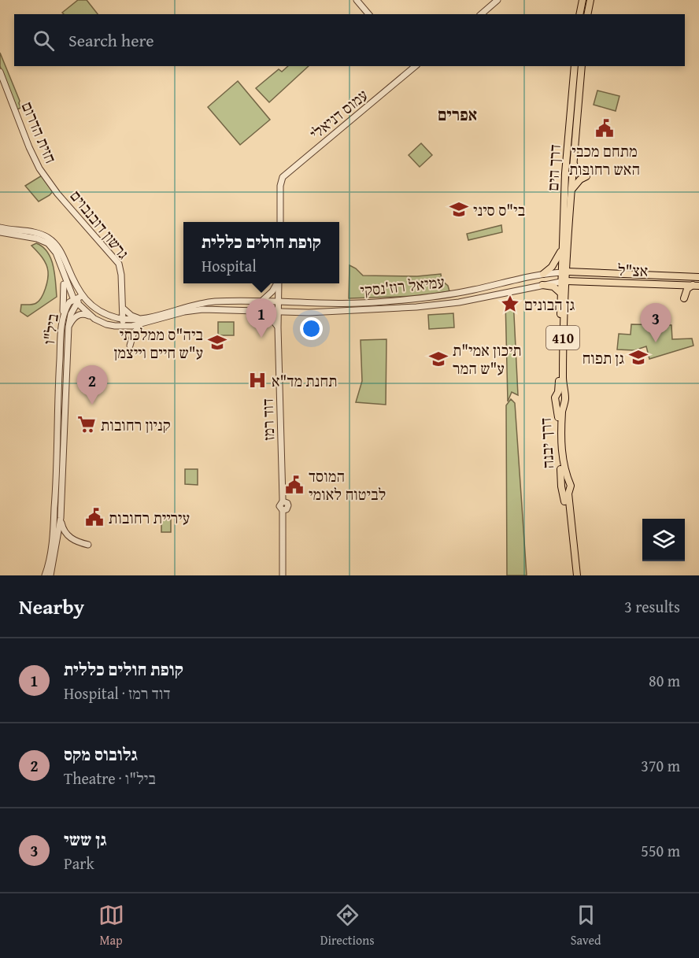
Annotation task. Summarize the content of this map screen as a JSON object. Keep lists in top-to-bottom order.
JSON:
{
  "streets": {
    "main road": [
      "דרך הים",
      "אצ\"ל",
      "410",
      "דרך יבנה"
    ],
    "street": [
      "עמוס דניאלי",
      "חזית הדרום",
      "גרשון דובנבוים",
      "עמיאל רוז'נסקי",
      "ביל\"ו",
      "דוד רמז"
    ]
  },
  "crossings": [
    ["חזית הדרום", "גרשון דובנבוים"],
    ["דרך הים", "אצ\"ל"],
    ["דרך הים", "עמיאל רוז'נסקי"],
    ["דרך הים", "דרך יבנה"],
    ["גרשון דובנבוים", "עמיאל רוז'נסקי"],
    ["אצ\"ל", "עמיאל רוז'נסקי"],
    ["אצ\"ל", "דרך יבנה"],
    ["עמיאל רוז'נסקי", "ביל\"ו"],
    ["עמיאל רוז'נסקי", "דוד רמז"],
    ["עמיאל רוז'נסקי", "דרך יבנה"]
  ],
  "districts": ["אפרים"],
  "places": {
    "public building": ["מתחם מכבי האש רחובות", "המוסד לביטוח לאומי", "עיריית רחובות"],
    "school or university": [
      "בי\"ס סיני",
      "ביה\"ס ממלכתי ע\"ש חיים וייצמן",
      "גן תפוח",
      "תיכון אמי\"ת ע\"ש המר"
    ],
    "place": ["גן הבונים"],
    "hospital": ["תחנת מד\"א"],
    "supermarket": ["קניון רחובות"]
  },
  "page": {
    "search": "Search here",
    "popup": ["קופת חולים כללית", "Hospital"],
    "pins": ["1", "3", "2"],
    "heading": ["Nearby", "3 results"],
    "list": [
      {
        "mark": "1",
        "name": "קופת חולים כללית",
        "note": "Hospital · דוד רמז",
        "value": "80 m"
      },
      {
        "mark": "2",
        "name": "גלובוס מקס",
        "note": "Theatre · ביל\"ו",
        "value": "370 m"
      },
      {
        "mark": "3",
        "name": "גן ששי",
        "note": "Park",
        "value": "550 m"
      }
    ],
    "nav": ["Map", "Directions", "Saved"]
  }
}
